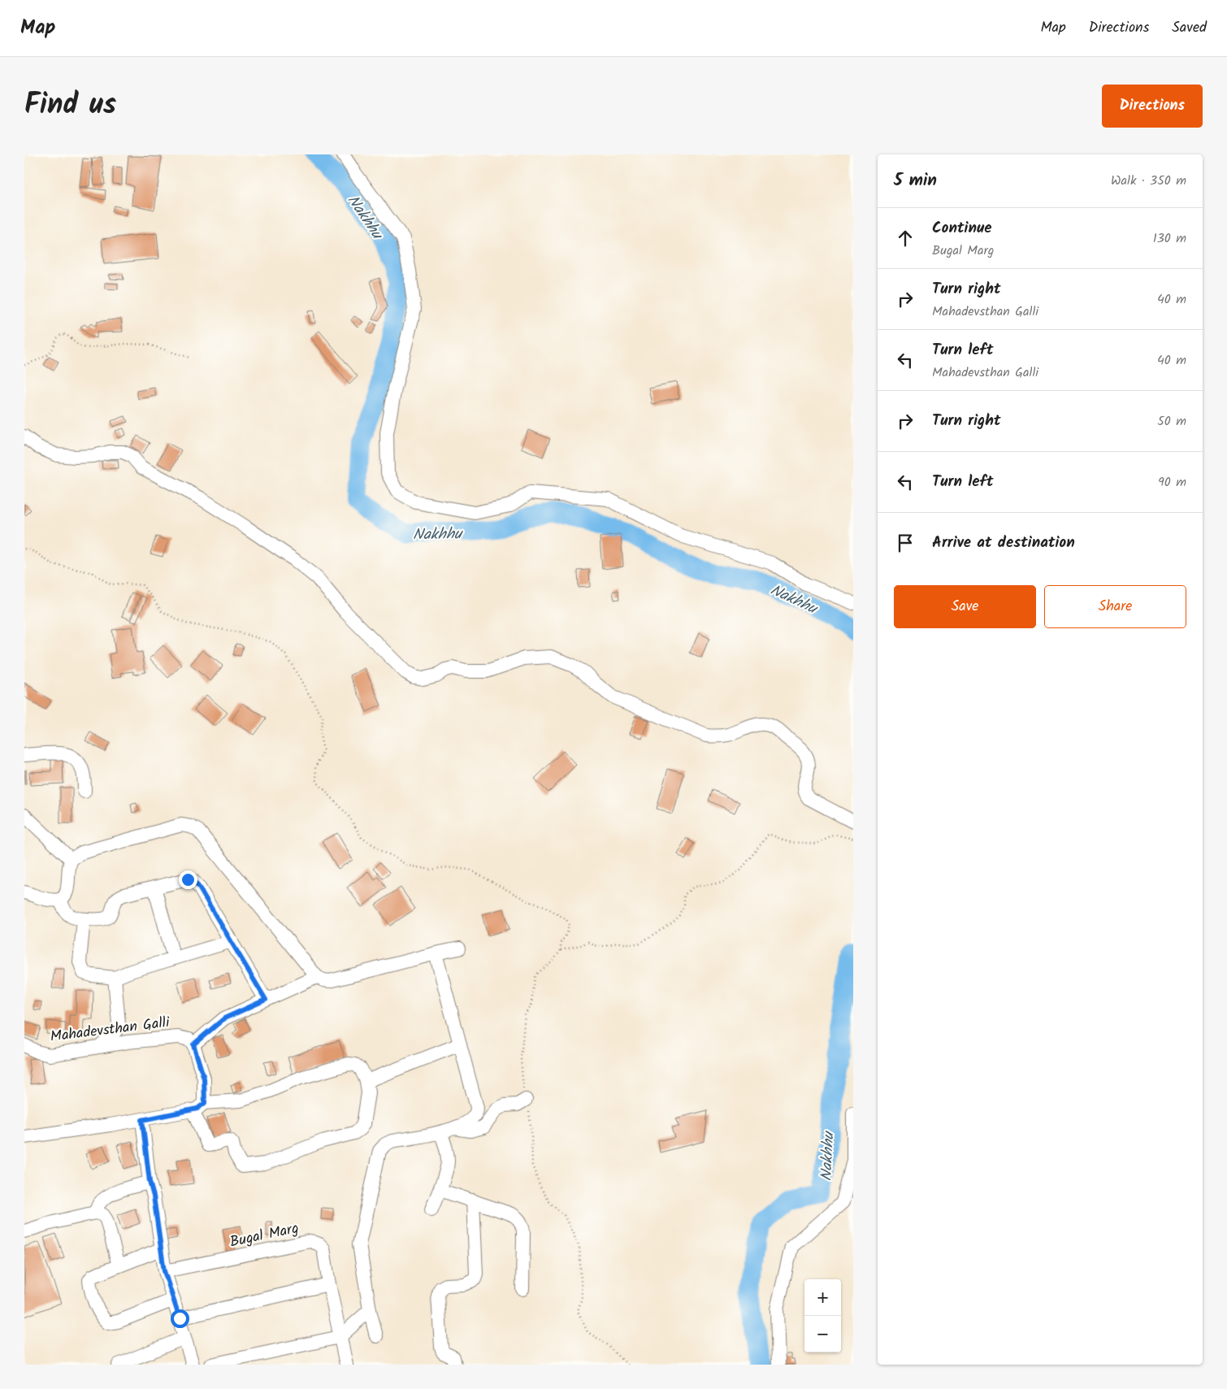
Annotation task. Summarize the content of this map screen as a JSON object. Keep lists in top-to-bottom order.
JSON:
{
  "streets": {
    "street": ["Mahadevsthan Galli", "Bugal Marg"]
  },
  "water": ["Nakhhu"],
  "page": {
    "header": "Map",
    "nav": ["Map", "Directions", "Saved"],
    "title": "Find us",
    "buttons": [
      "Directions",
      ["Save", "Share"]
    ],
    "heading": ["5 min", "Walk · 350 m"],
    "list": [
      ["Continue", "Bugal Marg", "130 m"],
      ["Turn right", "Mahadevsthan Galli", "40 m"],
      ["Turn left", "Mahadevsthan Galli", "40 m"],
      ["Turn right", "50 m"],
      ["Turn left", "90 m"],
      "Arrive at destination"
    ],
    "map_buttons": ["+", "−"]
  }
}
